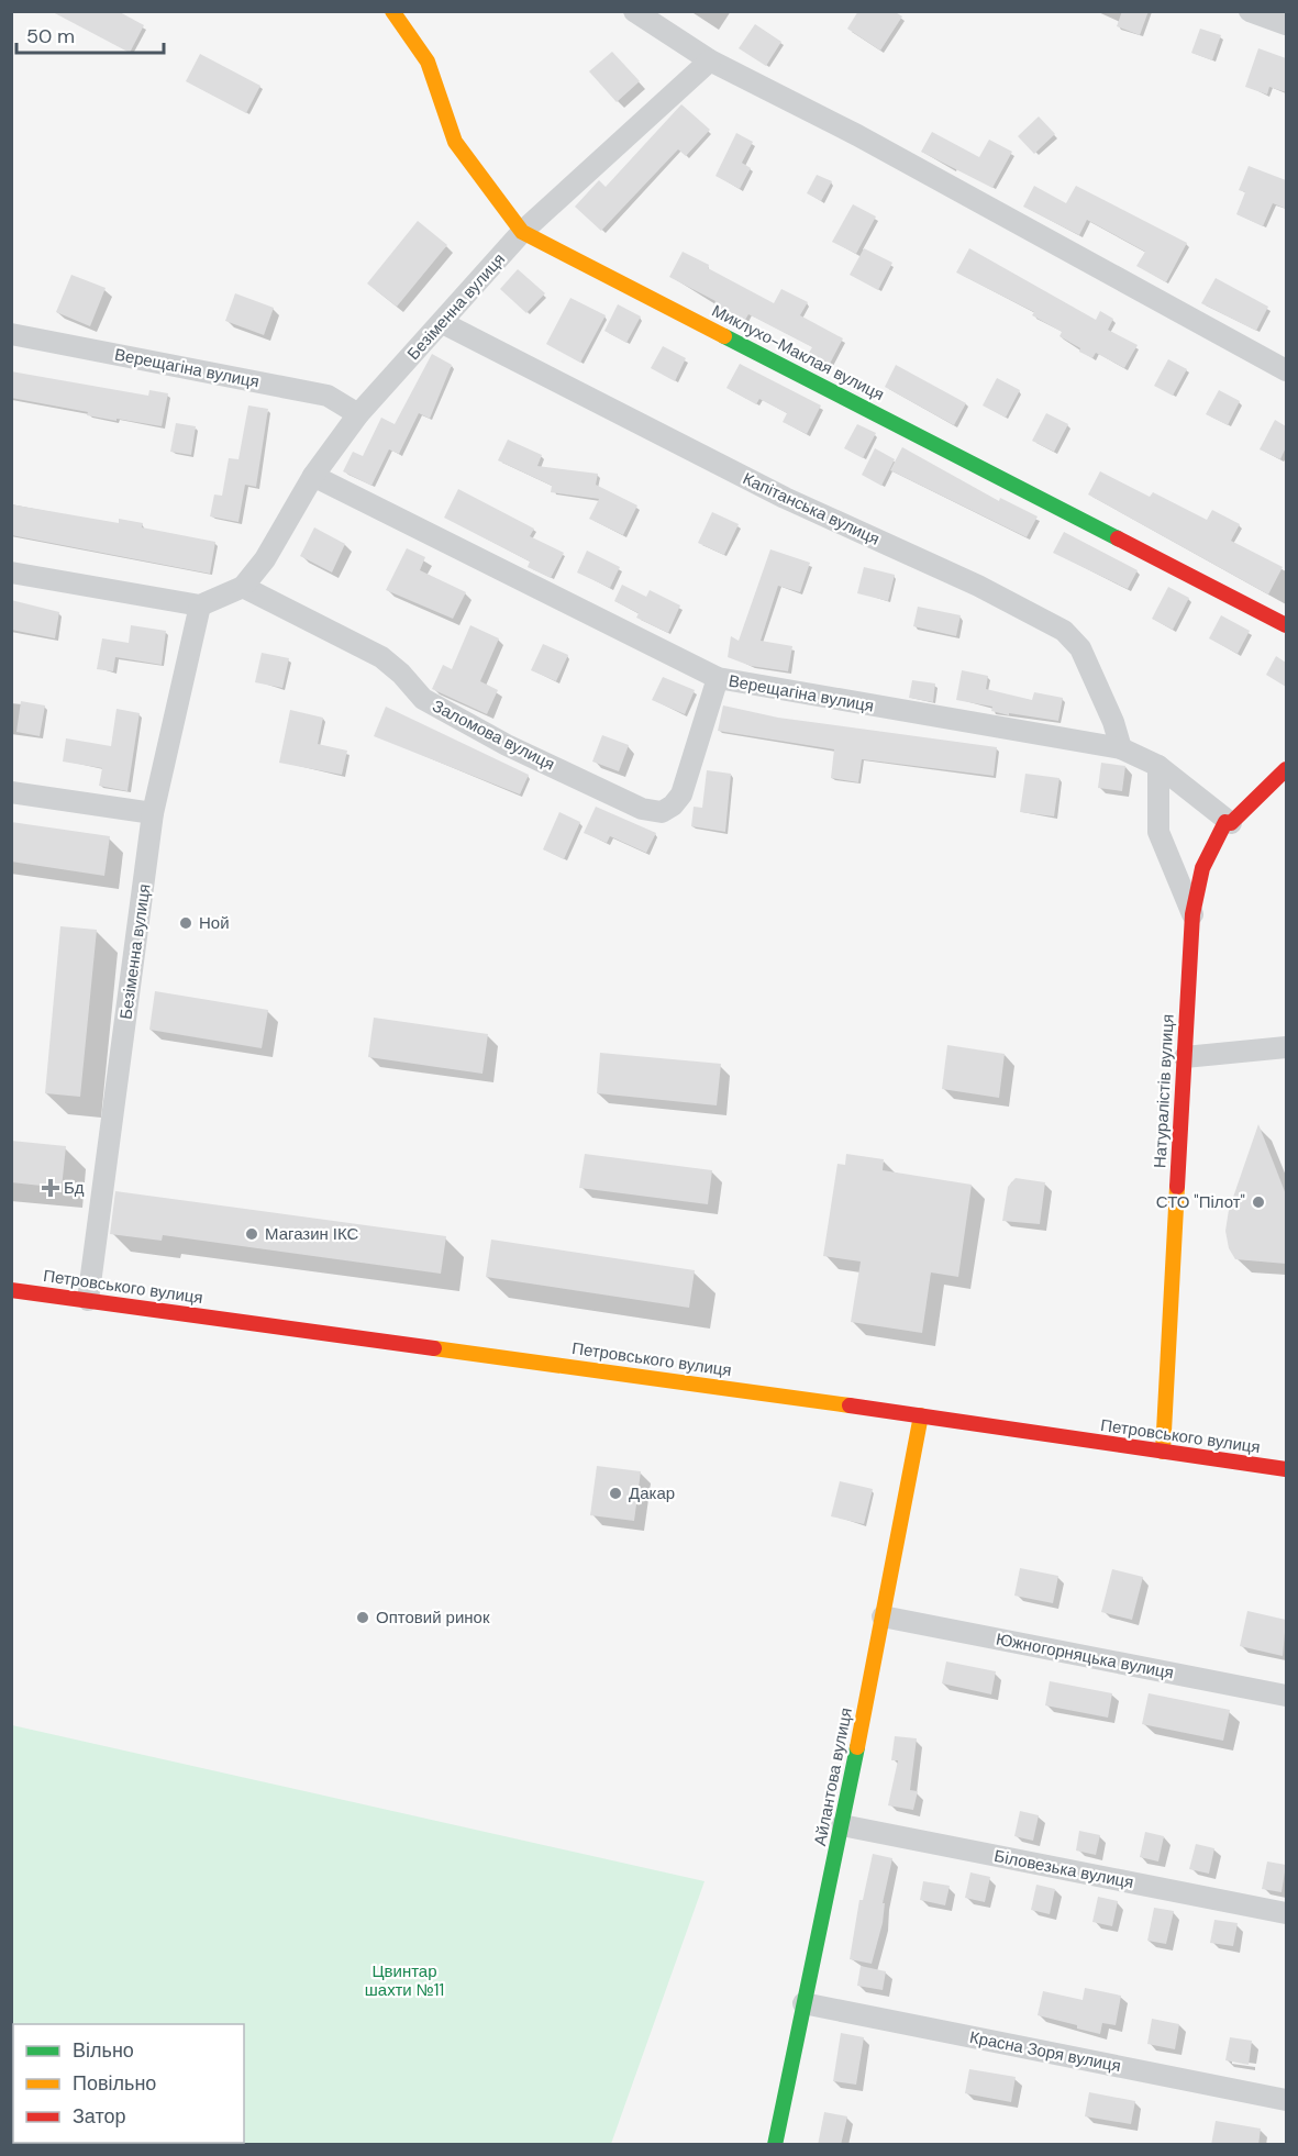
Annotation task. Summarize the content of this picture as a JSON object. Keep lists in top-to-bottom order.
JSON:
{
  "streets": {
    "street": [
      "Безіменна вулиця",
      "Миклухо-Маклая вулиця",
      "Верещагіна вулиця",
      "Капітанська вулиця",
      "Заломова вулиця",
      "Натуралістів вулиця",
      "Петровського вулиця",
      "Южногорняцька вулиця",
      "Айлантова вулиця",
      "Біловезька вулиця",
      "Красна Зоря вулиця"
    ]
  },
  "crossings": [
    ["Безіменна вулиця", "Миклухо-Маклая вулиця"],
    ["Безіменна вулиця", "Верещагіна вулиця"],
    ["Безіменна вулиця", "Капітанська вулиця"],
    ["Безіменна вулиця", "Заломова вулиця"],
    ["Безіменна вулиця", "Петровського вулиця"],
    ["Верещагіна вулиця", "Капітанська вулиця"],
    ["Верещагіна вулиця", "Заломова вулиця"],
    ["Верещагіна вулиця", "Натуралістів вулиця"],
    ["Натуралістів вулиця", "Петровського вулиця"],
    ["Петровського вулиця", "Айлантова вулиця"],
    ["Южногорняцька вулиця", "Айлантова вулиця"],
    ["Айлантова вулиця", "Біловезька вулиця"],
    ["Айлантова вулиця", "Красна Зоря вулиця"]
  ],
  "parks": ["Цвинтар шахти №11"],
  "places": {
    "other": [
      "Ной",
      "СТО \"Пілот\"",
      "Магазин ІКС",
      "Дакар",
      "Оптовий ринок"
    ],
    "health": ["Бд"]
  },
  "legend": ["Вільно", "Повільно", "Затор"],
  "scale_bar": "50 m"
}
